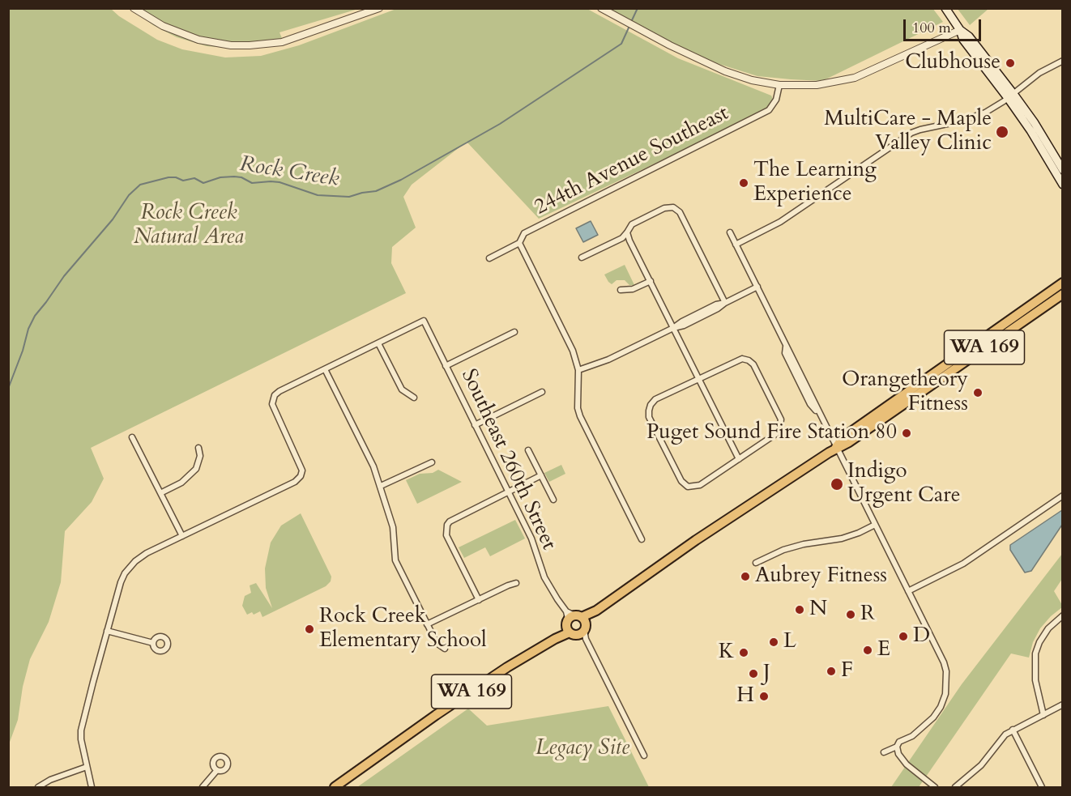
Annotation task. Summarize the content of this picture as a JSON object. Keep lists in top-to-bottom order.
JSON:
{
  "streets": {
    "main road": ["WA 169"],
    "street": ["244th Avenue Southeast", "Southeast 260th Street"]
  },
  "crossings": [
    ["WA 169", "Southeast 260th Street"]
  ],
  "water": ["Rock Creek"],
  "parks": ["Rock Creek Natural Area", "Legacy Site"],
  "places": [
    "Clubhouse",
    "MultiCare - Maple Valley Clinic",
    "The Learning Experience",
    "Orangetheory Fitness",
    "Puget Sound Fire Station 80",
    "Indigo Urgent Care",
    "Aubrey Fitness",
    "N",
    "R",
    "Rock Creek Elementary School",
    "D",
    "L",
    "E",
    "K",
    "F",
    "J",
    "H"
  ],
  "scale_bar": "100 m"
}
